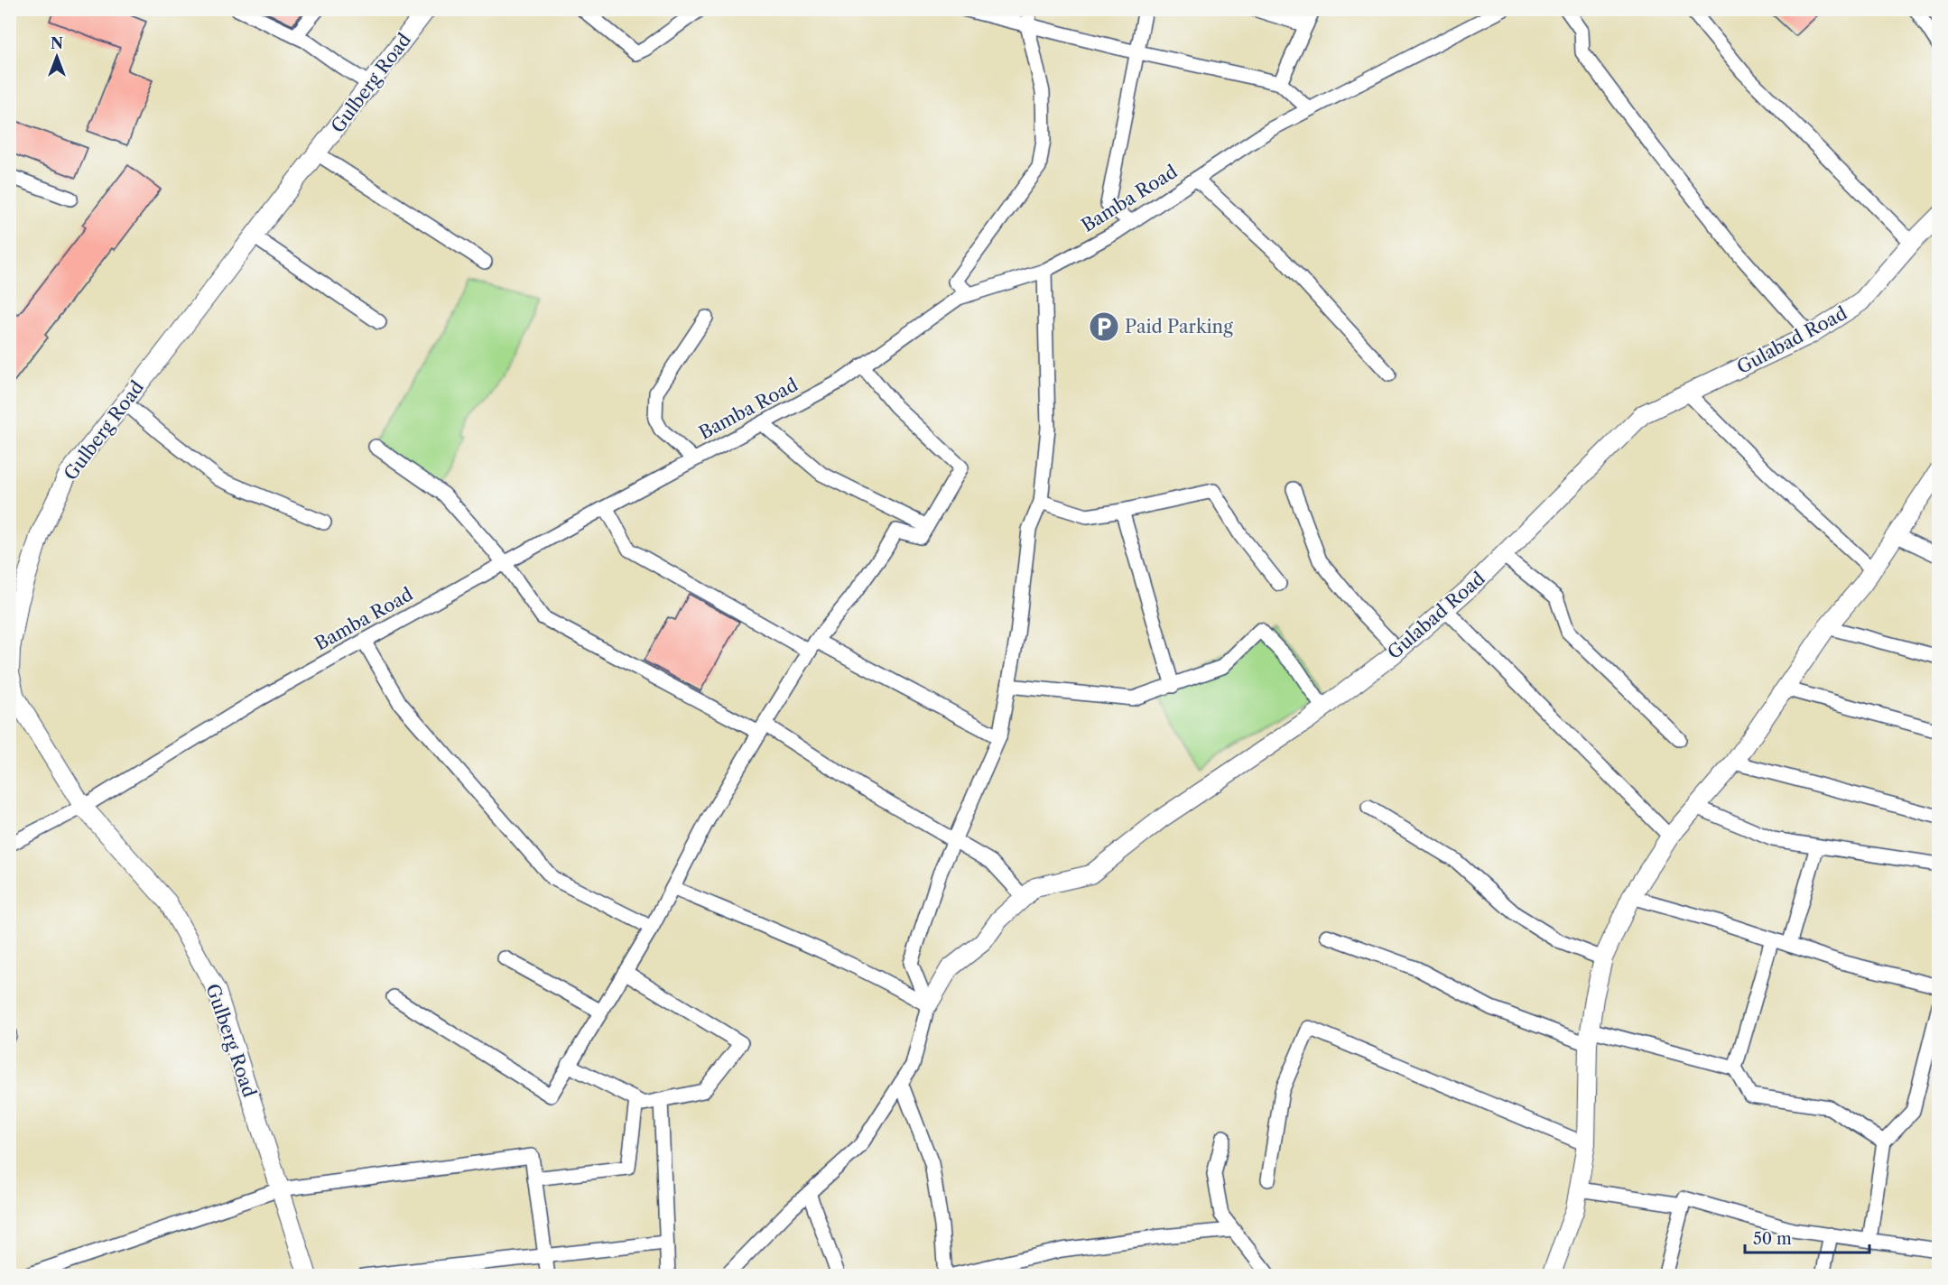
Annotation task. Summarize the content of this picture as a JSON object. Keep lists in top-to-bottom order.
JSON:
{
  "streets": {
    "street": ["Gulberg Road", "Bamba Road", "Gulabad Road"]
  },
  "crossings": [
    ["Gulberg Road", "Bamba Road"]
  ],
  "places": {
    "parking": ["Paid Parking"]
  },
  "scale_bar": "50 m",
  "north": "top"
}
